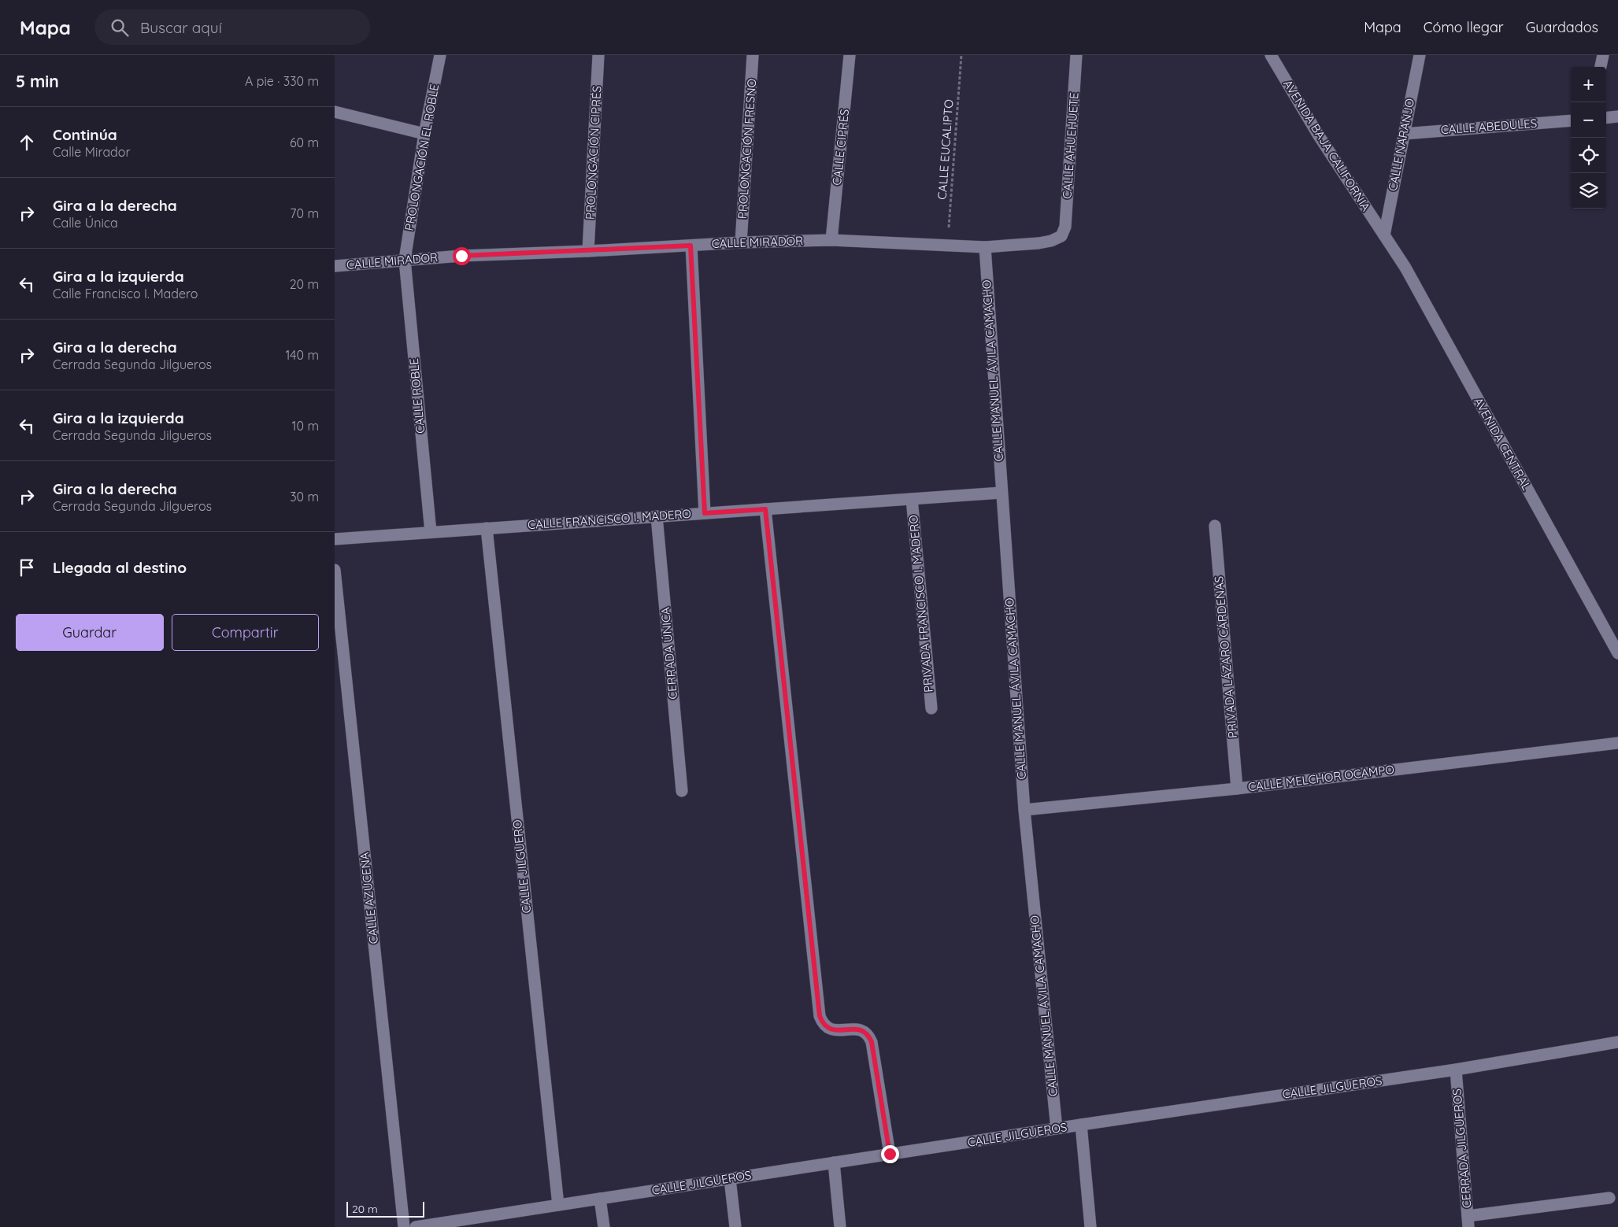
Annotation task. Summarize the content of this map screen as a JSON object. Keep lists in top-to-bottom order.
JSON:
{
  "streets": {
    "street": [
      "CALLE ABEDULES",
      "CALLE NARANJO",
      "CALLE AHUEHUETE",
      "AVENIDA BAJA CALIFORNIA",
      "CALLE CIPRÉS",
      "PROLONGACIÓN FRESNO",
      "PROLONGACIÓN CIPRÉS",
      "PROLONGACIÓN EL ROBLE",
      "CALLE MIRADOR",
      "CALLE MANUEL ÁVILA CAMACHO",
      "CALLE ROBLE",
      "AVENIDA CENTRAL",
      "CALLE FRANCISCO I. MADERO",
      "PRIVADA FRANCISCO I. MADERO",
      "CERRADA ÚNICA",
      "PRIVADA LÁZARO CÁRDENAS",
      "CALLE MELCHOR OCAMPO",
      "CALLE JILGUERO",
      "CALLE AZUCENA",
      "CALLE JILGUEROS",
      "CERRADA JILGUEROS"
    ],
    "path": ["CALLE EUCALIPTO"]
  },
  "crossings": [
    ["CALLE ABEDULES", "CALLE NARANJO"],
    ["CALLE NARANJO", "AVENIDA BAJA CALIFORNIA"],
    ["CALLE NARANJO", "AVENIDA CENTRAL"],
    ["CALLE AHUEHUETE", "CALLE MIRADOR"],
    ["AVENIDA BAJA CALIFORNIA", "AVENIDA CENTRAL"],
    ["CALLE CIPRÉS", "CALLE MIRADOR"],
    ["PROLONGACIÓN FRESNO", "CALLE MIRADOR"],
    ["CALLE EUCALIPTO", "CALLE MIRADOR"],
    ["PROLONGACIÓN CIPRÉS", "CALLE MIRADOR"],
    ["PROLONGACIÓN EL ROBLE", "CALLE MIRADOR"],
    ["PROLONGACIÓN EL ROBLE", "CALLE ROBLE"],
    ["CALLE MIRADOR", "CALLE MANUEL ÁVILA CAMACHO"],
    ["CALLE MIRADOR", "CALLE ROBLE"],
    ["CALLE MANUEL ÁVILA CAMACHO", "CALLE FRANCISCO I. MADERO"],
    ["CALLE MANUEL ÁVILA CAMACHO", "CALLE MELCHOR OCAMPO"],
    ["CALLE MANUEL ÁVILA CAMACHO", "CALLE JILGUEROS"],
    ["CALLE ROBLE", "CALLE FRANCISCO I. MADERO"],
    ["CALLE FRANCISCO I. MADERO", "PRIVADA FRANCISCO I. MADERO"],
    ["CALLE FRANCISCO I. MADERO", "CERRADA ÚNICA"],
    ["CALLE FRANCISCO I. MADERO", "CALLE JILGUERO"],
    ["PRIVADA LÁZARO CÁRDENAS", "CALLE MELCHOR OCAMPO"],
    ["CALLE JILGUERO", "CALLE JILGUEROS"],
    ["CALLE JILGUEROS", "CERRADA JILGUEROS"]
  ],
  "scale_bar": "20 m",
  "page": {
    "header": "Mapa",
    "search": "Buscar aquí",
    "nav": ["Mapa", "Cómo llegar", "Guardados"],
    "heading": ["5 min", "A pie · 330 m"],
    "map_buttons": ["+", "−"],
    "list": [
      ["Continúa", "Calle Mirador", "60 m"],
      ["Gira a la derecha", "Calle Única", "70 m"],
      ["Gira a la izquierda", "Calle Francisco I. Madero", "20 m"],
      ["Gira a la derecha", "Cerrada Segunda Jilgueros", "140 m"],
      ["Gira a la izquierda", "Cerrada Segunda Jilgueros", "10 m"],
      ["Gira a la derecha", "Cerrada Segunda Jilgueros", "30 m"],
      "Llegada al destino"
    ],
    "buttons": ["Guardar", "Compartir"],
    "scale": "20 m"
  }
}
